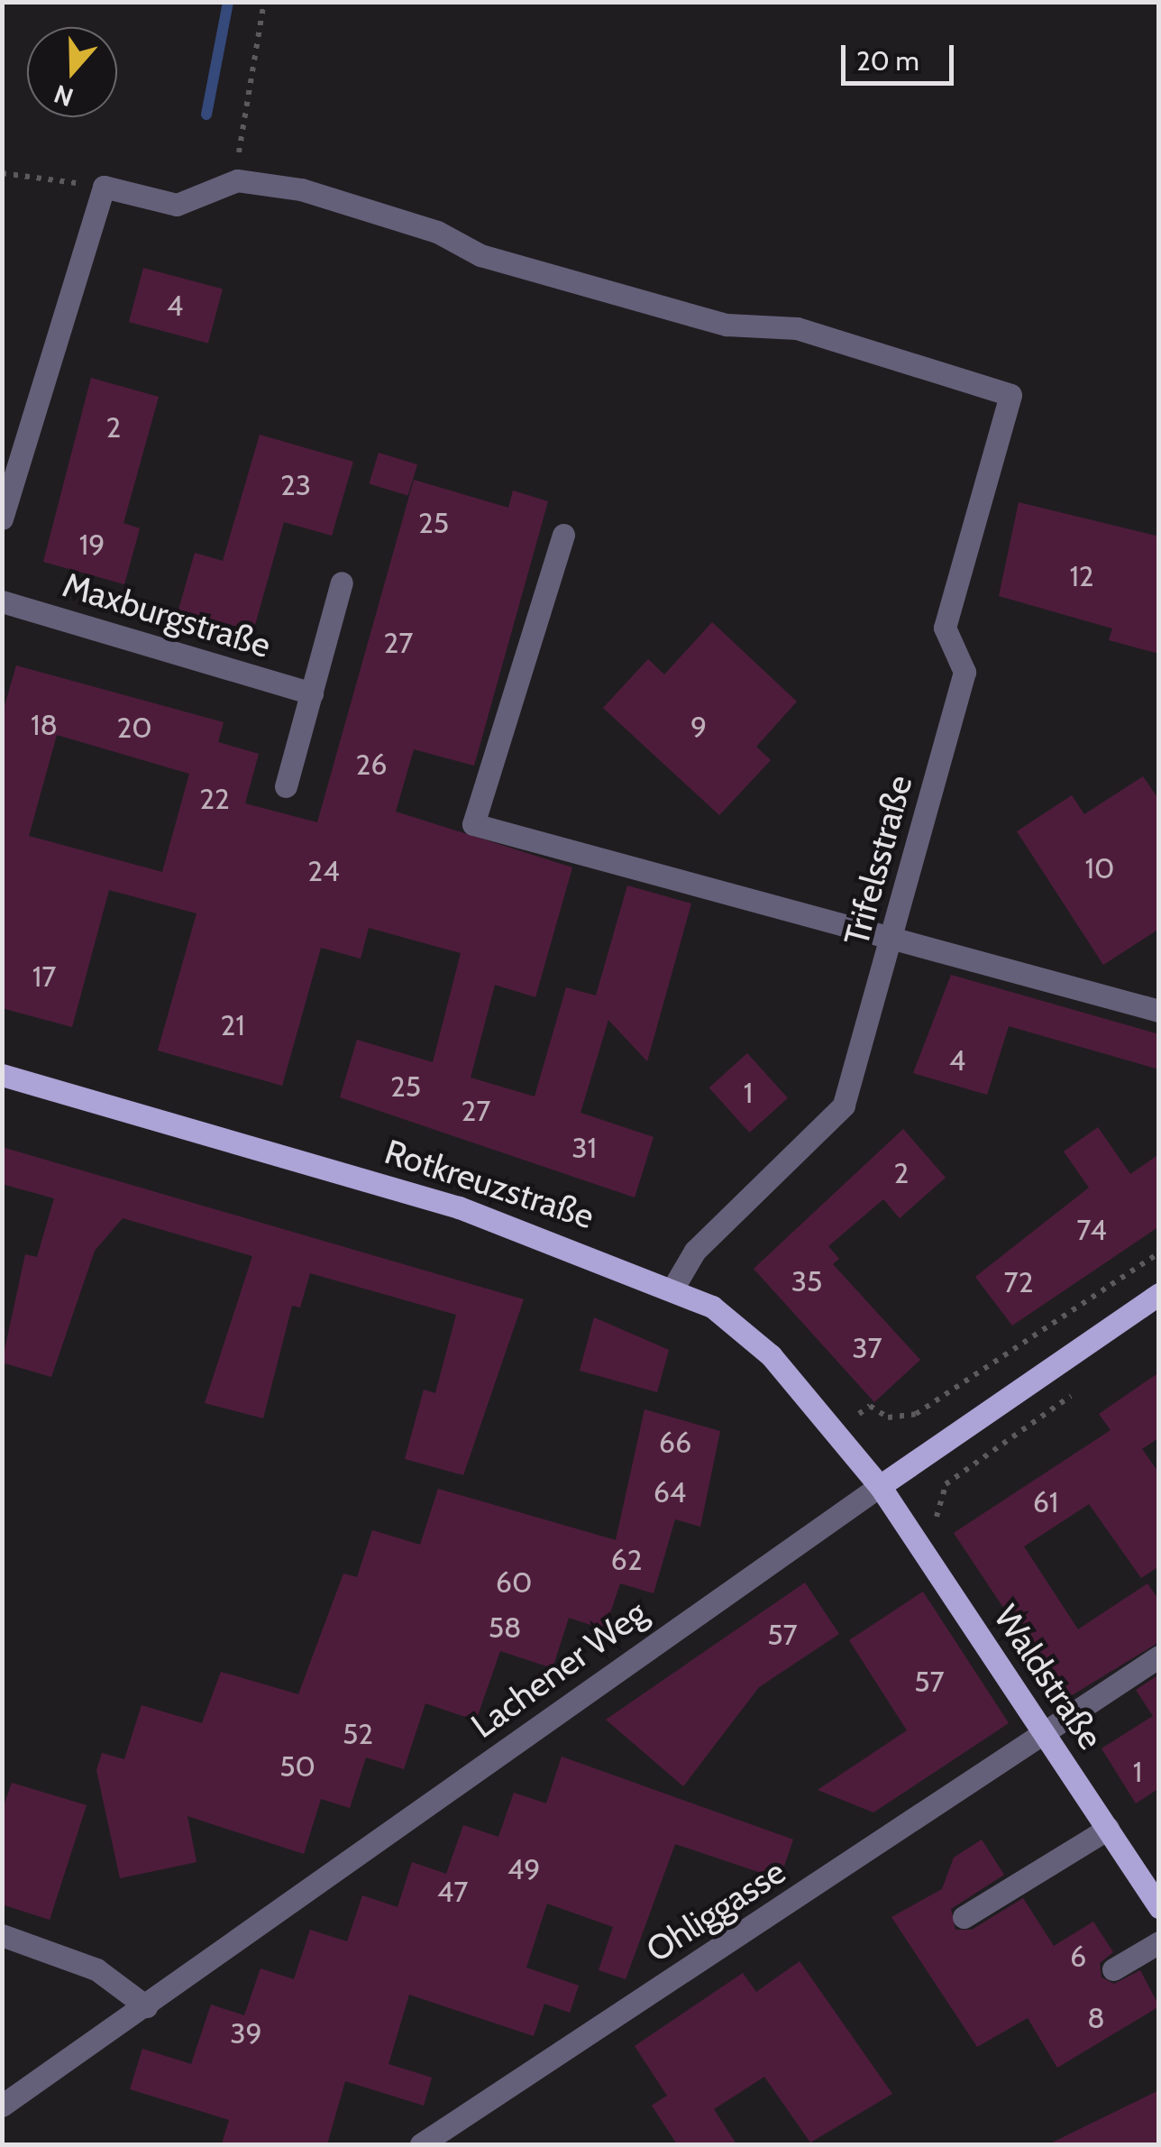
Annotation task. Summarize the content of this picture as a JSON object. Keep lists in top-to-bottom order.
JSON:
{
  "streets": {
    "main road": ["Rotkreuzstraße", "Lachener Weg", "Waldstraße"],
    "street": ["Maxburgstraße", "Trifelsstraße", "Ohliggasse"]
  },
  "crossings": [
    ["Trifelsstraße", "Rotkreuzstraße"],
    ["Rotkreuzstraße", "Lachener Weg"],
    ["Rotkreuzstraße", "Waldstraße"],
    ["Lachener Weg", "Waldstraße"],
    ["Waldstraße", "Ohliggasse"]
  ],
  "house_numbers": [
    "4",
    "2",
    "23",
    "25",
    "19",
    "12",
    "27",
    "18",
    "9",
    "20",
    "26",
    "22",
    "10",
    "24",
    "17",
    "21",
    "4",
    "25",
    "1",
    "27",
    "31",
    "2",
    "74",
    "35",
    "72",
    "37",
    "66",
    "64",
    "61",
    "62",
    "60",
    "58",
    "57",
    "57",
    "52",
    "50",
    "1",
    "49",
    "47",
    "6",
    "8",
    "39"
  ],
  "scale_bar": "20 m",
  "north": "bottom"
}
